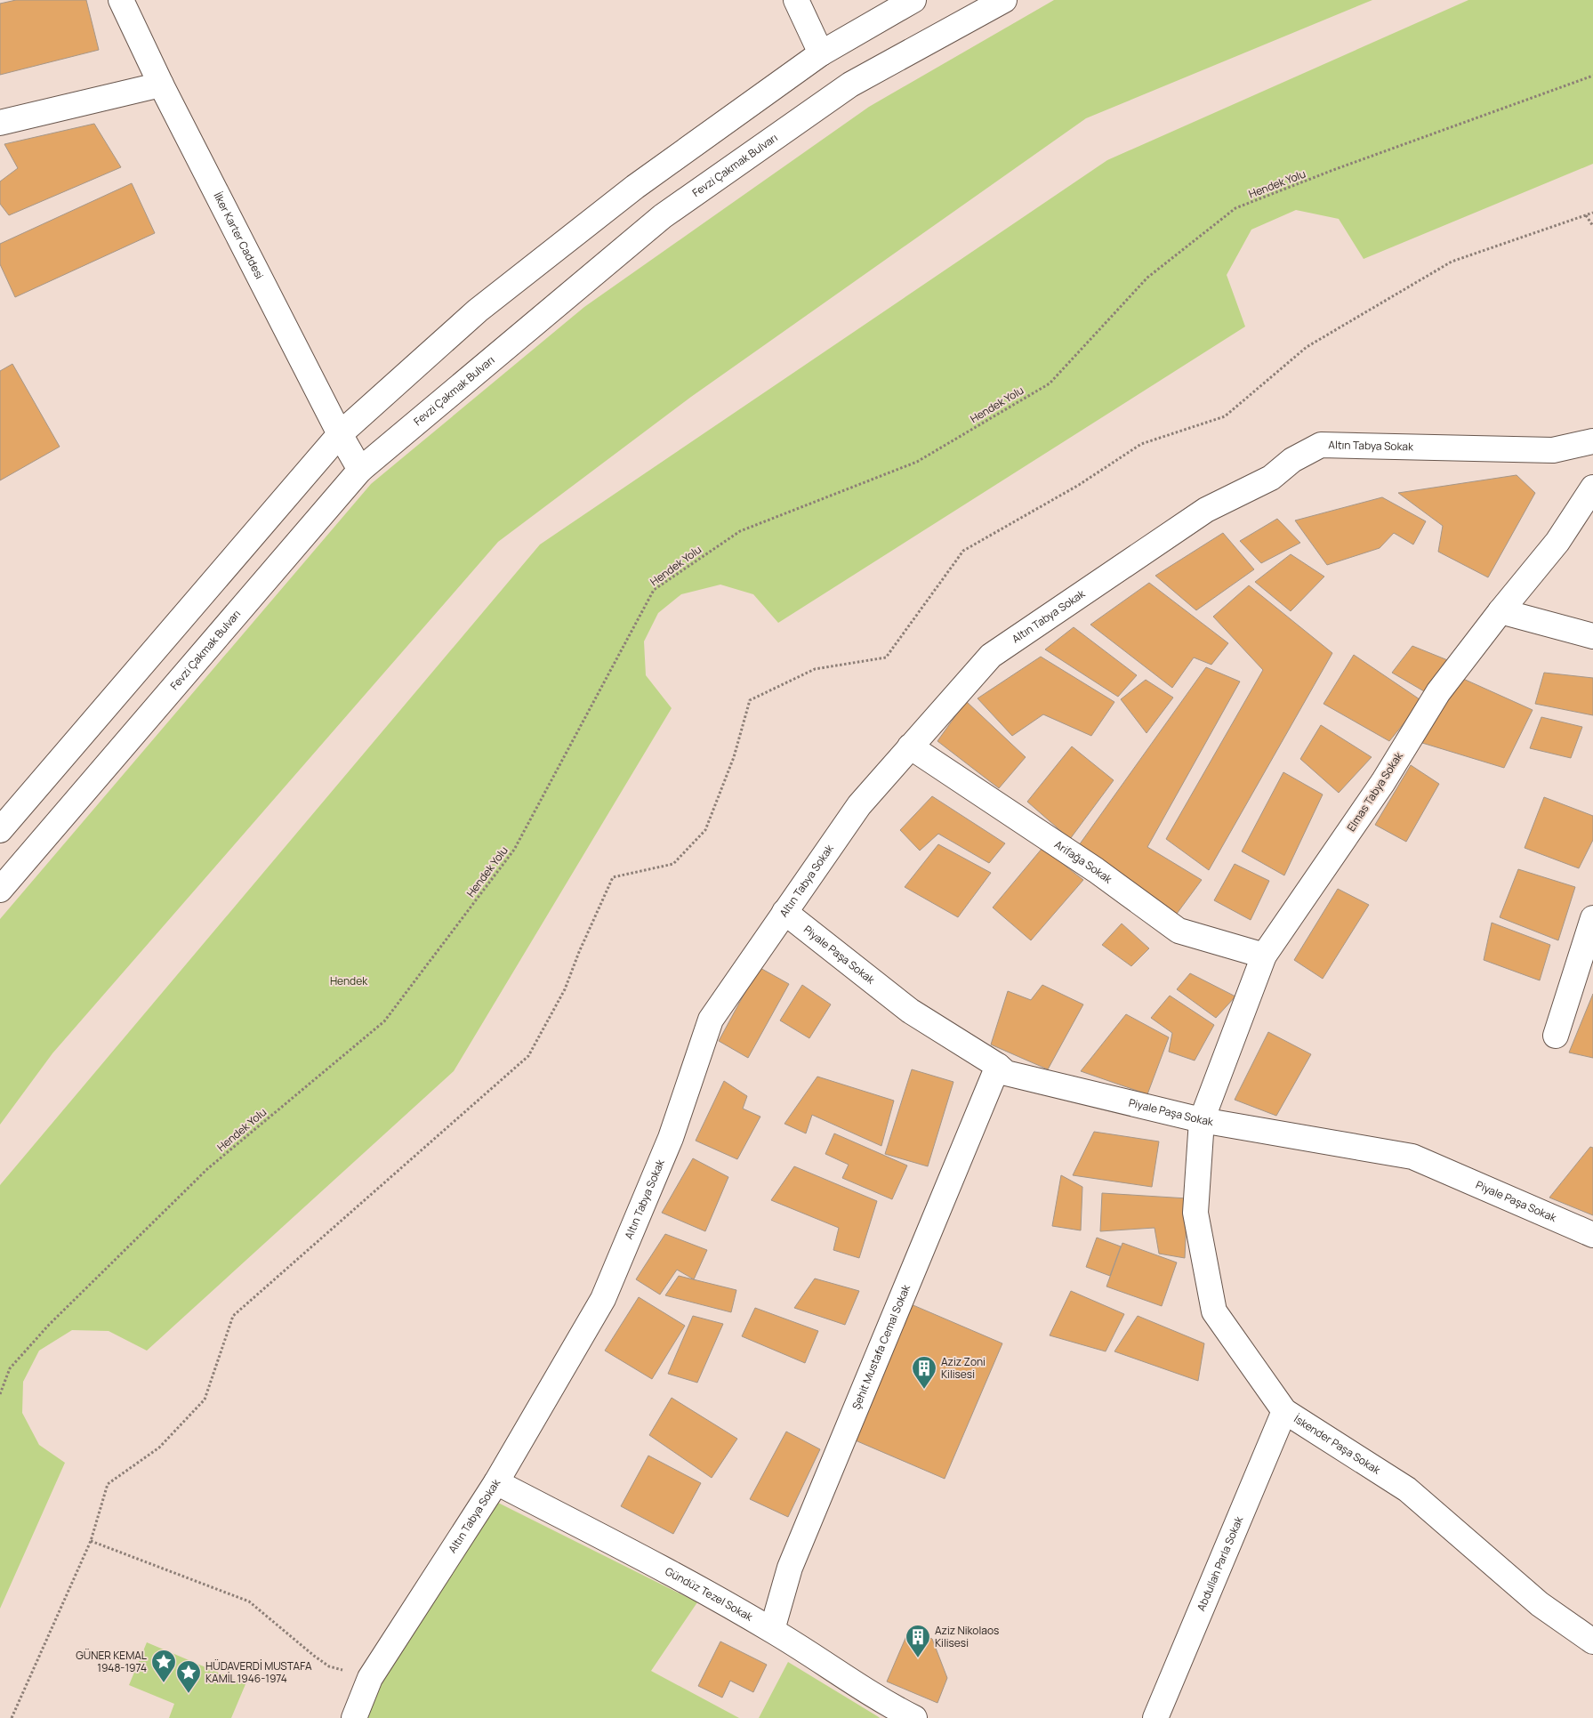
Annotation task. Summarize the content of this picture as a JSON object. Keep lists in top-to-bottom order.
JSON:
{
  "streets": {
    "street": [
      "Fevzi Çakmak Bulvarı",
      "İlker Karter Caddesi",
      "Altın Tabya Sokak",
      "Elmas Tabya Sokak",
      "Arifağa Sokak",
      "Piyale Paşa Sokak",
      "Şehit Mustafa Cemal Sokak",
      "İskender Paşa Sokak",
      "Abdullah Parla Sokak",
      "Gündüz Tezel Sokak"
    ],
    "path": ["Hendek Yolu"]
  },
  "crossings": [
    ["Fevzi Çakmak Bulvarı", "İlker Karter Caddesi"],
    ["Altın Tabya Sokak", "Arifağa Sokak"],
    ["Altın Tabya Sokak", "Piyale Paşa Sokak"],
    ["Altın Tabya Sokak", "Gündüz Tezel Sokak"],
    ["Elmas Tabya Sokak", "Arifağa Sokak"],
    ["Elmas Tabya Sokak", "Piyale Paşa Sokak"],
    ["Elmas Tabya Sokak", "İskender Paşa Sokak"],
    ["Piyale Paşa Sokak", "Şehit Mustafa Cemal Sokak"],
    ["Piyale Paşa Sokak", "İskender Paşa Sokak"],
    ["Şehit Mustafa Cemal Sokak", "Gündüz Tezel Sokak"],
    ["İskender Paşa Sokak", "Abdullah Parla Sokak"]
  ],
  "parks": ["Hendek"],
  "places": {
    "building": ["Aziz Zoni Kilisesi", "Aziz Nikolaos Kilisesi"],
    "place": ["GÜNER KEMAL 1948-1974", "HÜDAVERDİ MUSTAFA KAMİL 1946-1974"]
  }
}
